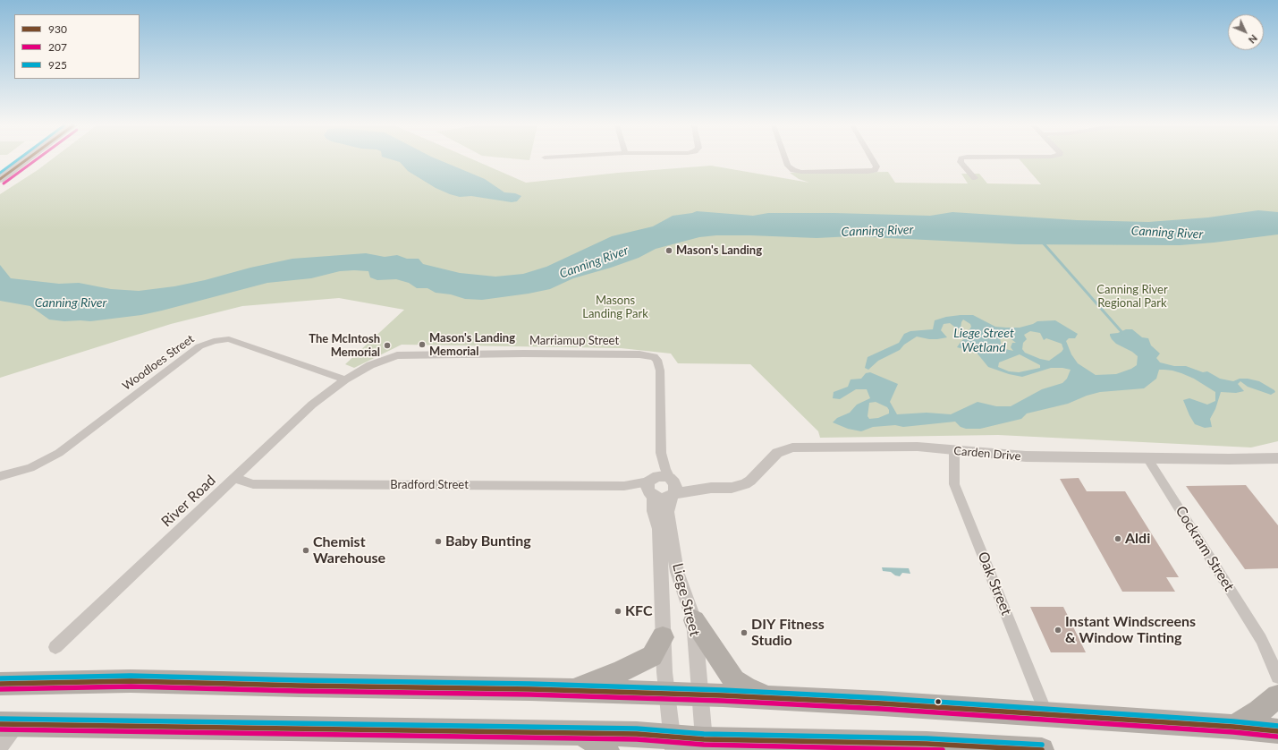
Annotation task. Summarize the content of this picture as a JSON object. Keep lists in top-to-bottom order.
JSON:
{
  "streets": {
    "street": [
      "Marriamup Street",
      "Woodloes Street",
      "Carden Drive",
      "Bradford Street",
      "River Road",
      "Cockram Street",
      "Oak Street",
      "Liege Street"
    ]
  },
  "crossings": [
    ["Marriamup Street", "Woodloes Street"],
    ["Marriamup Street", "River Road"],
    ["Marriamup Street", "Liege Street"],
    ["Woodloes Street", "River Road"],
    ["Carden Drive", "Bradford Street"],
    ["Carden Drive", "Cockram Street"],
    ["Carden Drive", "Oak Street"],
    ["Carden Drive", "Liege Street"],
    ["Bradford Street", "River Road"],
    ["Bradford Street", "Liege Street"]
  ],
  "water": ["Canning River", "Liege Street Wetland"],
  "parks": ["Canning River Regional Park", "Masons Landing Park"],
  "places": [
    "Mason's Landing",
    "Mason's Landing Memorial",
    "The McIntosh Memorial",
    "Aldi",
    "Baby Bunting",
    "Chemist Warehouse",
    "KFC",
    "Instant Windscreens & Window Tinting",
    "DIY Fitness Studio"
  ],
  "lines": ["transit line 930", "transit line 207", "transit line 925"],
  "legend": ["930", "207", "925"],
  "north": "bottom right"
}
